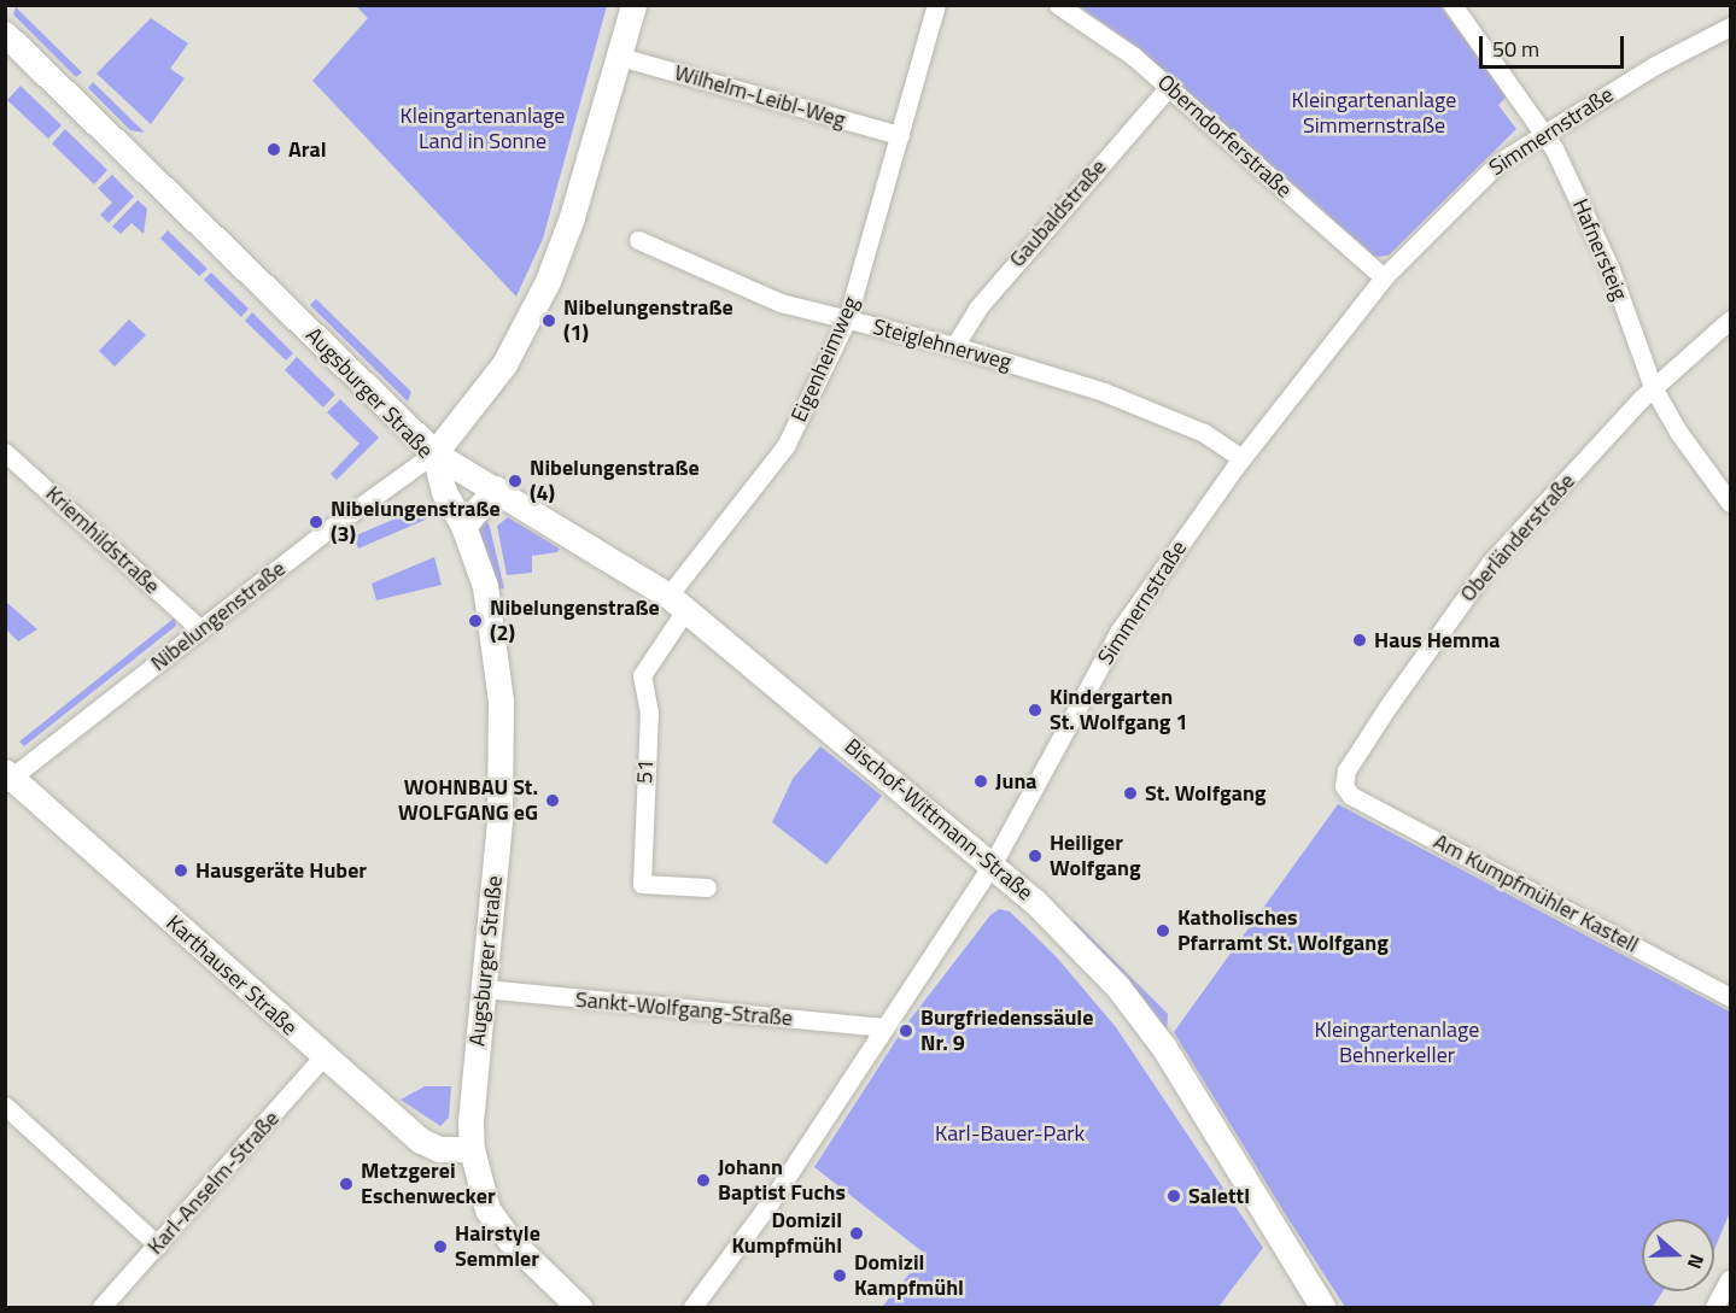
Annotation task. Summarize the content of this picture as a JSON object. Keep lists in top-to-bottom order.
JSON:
{
  "streets": {
    "street": [
      "Wilhelm-Leibl-Weg",
      "Simmernstraße",
      "Oberndorferstraße",
      "Gaubaldstraße",
      "Hafnersteig",
      "Steiglehnerweg",
      "Eigenheimweg",
      "Augsburger Straße",
      "Oberländerstraße",
      "Kriemhildstraße",
      "Nibelungenstraße",
      "51",
      "Bischof-Wittmann-Straße",
      "Am Kumpfmühler Kastell",
      "Karthauser Straße",
      "Sankt-Wolfgang-Straße",
      "Karl-Anselm-Straße"
    ]
  },
  "crossings": [
    ["Wilhelm-Leibl-Weg", "Eigenheimweg"],
    ["Simmernstraße", "Oberndorferstraße"],
    ["Simmernstraße", "Hafnersteig"],
    ["Simmernstraße", "Steiglehnerweg"],
    ["Simmernstraße", "Bischof-Wittmann-Straße"],
    ["Simmernstraße", "Sankt-Wolfgang-Straße"],
    ["Oberndorferstraße", "Gaubaldstraße"],
    ["Gaubaldstraße", "Steiglehnerweg"],
    ["Hafnersteig", "Oberländerstraße"],
    ["Steiglehnerweg", "Eigenheimweg"],
    ["Eigenheimweg", "51"],
    ["Eigenheimweg", "Bischof-Wittmann-Straße"],
    ["Augsburger Straße", "Nibelungenstraße"],
    ["Augsburger Straße", "Bischof-Wittmann-Straße"],
    ["Augsburger Straße", "Karthauser Straße"],
    ["Augsburger Straße", "Sankt-Wolfgang-Straße"],
    ["Oberländerstraße", "Am Kumpfmühler Kastell"],
    ["Kriemhildstraße", "Nibelungenstraße"],
    ["Nibelungenstraße", "Bischof-Wittmann-Straße"],
    ["Nibelungenstraße", "Karthauser Straße"],
    ["51", "Bischof-Wittmann-Straße"],
    ["Karthauser Straße", "Karl-Anselm-Straße"]
  ],
  "parks": [
    "Kleingartenanlage Simmernstraße",
    "Kleingartenanlage Land in Sonne",
    "Kleingartenanlage Behnerkeller",
    "Karl-Bauer-Park"
  ],
  "places": [
    "Aral",
    "Nibelungenstraße (1)",
    "Nibelungenstraße (4)",
    "Nibelungenstraße (3)",
    "Nibelungenstraße (2)",
    "Haus Hemma",
    "Kindergarten St. Wolfgang 1",
    "Juna",
    "St. Wolfgang",
    "WOHNBAU St. WOLFGANG eG",
    "Heiliger Wolfgang",
    "Hausgeräte Huber",
    "Katholisches Pfarramt St. Wolfgang",
    "Burgfriedenssäule Nr. 9",
    "Johann Baptist Fuchs",
    "Metzgerei Eschenwecker",
    "Salettl",
    "Domizil Kumpfmühl",
    "Hairstyle Semmler",
    "Domizil Kampfmühl"
  ],
  "scale_bar": "50 m",
  "north": "right"
}
